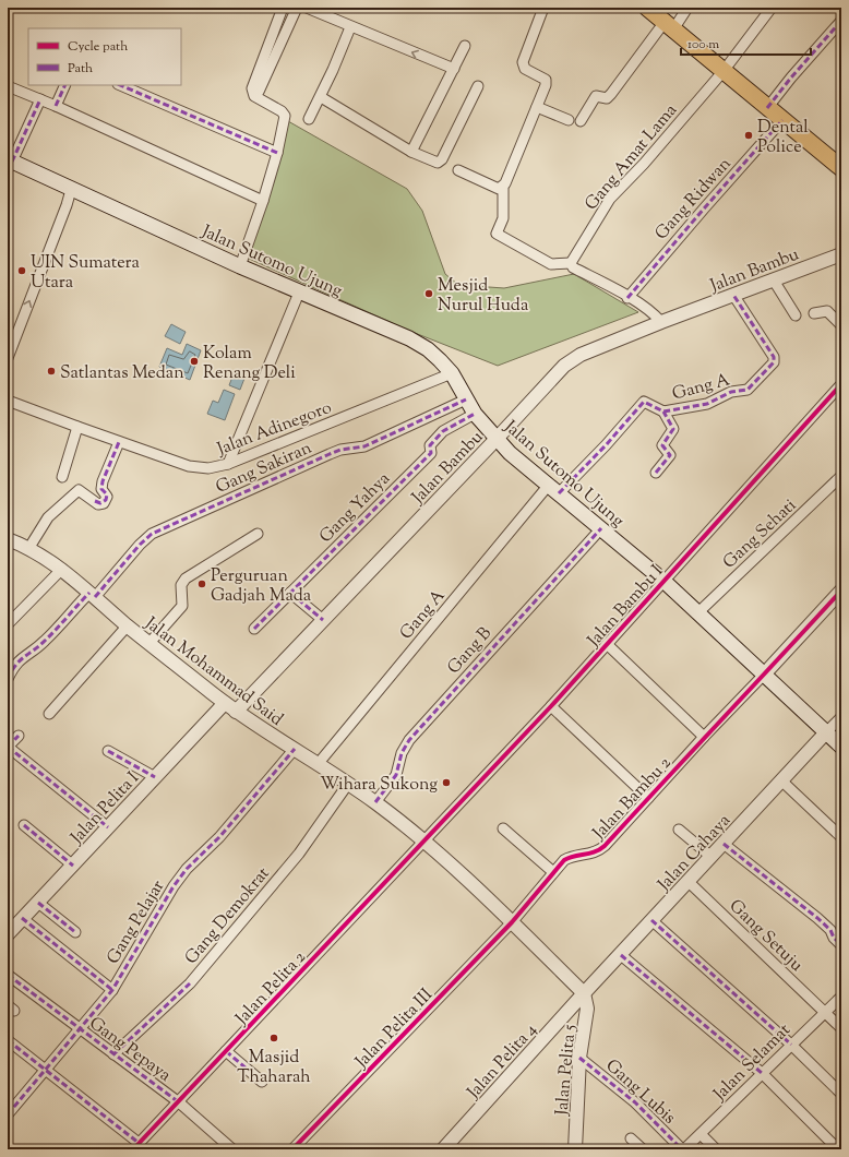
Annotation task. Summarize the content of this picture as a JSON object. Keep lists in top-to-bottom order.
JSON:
{
  "streets": {
    "main road": ["Jalan Sutomo Ujung"],
    "street": [
      "Gang Amat Lama",
      "Gang Ridwan",
      "Jalan Bambu",
      "Gang A",
      "Jalan Adinegoro",
      "Gang Sakiran",
      "Gang Yahya",
      "Gang Sehati",
      "Jalan Bambu I",
      "Gang B",
      "Jalan Mohammad Said",
      "Jalan Bambu 2",
      "Jalan Pelita I",
      "Jalan Cahaya",
      "Gang Demokrat",
      "Gang Pelajar",
      "Gang Setuju",
      "Jalan Pelita 2",
      "Jalan Pelita III",
      "Gang Pepaya",
      "Jalan Pelita 4",
      "Jalan Selamat",
      "Jalan Pelita 5",
      "Gang Lubis"
    ]
  },
  "crossings": [
    ["Jalan Sutomo Ujung", "Jalan Bambu"],
    ["Jalan Sutomo Ujung", "Gang A"],
    ["Jalan Sutomo Ujung", "Jalan Adinegoro"],
    ["Jalan Sutomo Ujung", "Gang Sakiran"],
    ["Jalan Sutomo Ujung", "Gang Yahya"],
    ["Jalan Sutomo Ujung", "Gang Sehati"],
    ["Jalan Sutomo Ujung", "Jalan Bambu I"],
    ["Jalan Sutomo Ujung", "Gang B"],
    ["Jalan Sutomo Ujung", "Jalan Bambu 2"],
    ["Jalan Sutomo Ujung", "Jalan Cahaya"],
    ["Jalan Bambu", "Gang A"],
    ["Jalan Bambu", "Jalan Mohammad Said"],
    ["Gang A", "Jalan Mohammad Said"],
    ["Gang Sakiran", "Jalan Mohammad Said"],
    ["Jalan Bambu I", "Jalan Mohammad Said"],
    ["Jalan Bambu I", "Jalan Pelita 2"],
    ["Gang B", "Jalan Mohammad Said"],
    ["Jalan Mohammad Said", "Jalan Bambu 2"],
    ["Jalan Mohammad Said", "Jalan Pelita I"],
    ["Jalan Mohammad Said", "Jalan Cahaya"],
    ["Jalan Mohammad Said", "Gang Demokrat"],
    ["Jalan Mohammad Said", "Gang Pelajar"],
    ["Jalan Mohammad Said", "Jalan Pelita 2"],
    ["Jalan Mohammad Said", "Jalan Pelita III"],
    ["Jalan Mohammad Said", "Jalan Pelita 4"],
    ["Jalan Mohammad Said", "Jalan Pelita 5"],
    ["Jalan Bambu 2", "Jalan Pelita III"],
    ["Jalan Cahaya", "Gang Setuju"],
    ["Jalan Cahaya", "Jalan Pelita 4"],
    ["Jalan Cahaya", "Jalan Pelita 5"],
    ["Gang Demokrat", "Gang Pepaya"],
    ["Gang Pelajar", "Gang Pepaya"],
    ["Gang Setuju", "Jalan Selamat"],
    ["Jalan Pelita 2", "Gang Pepaya"],
    ["Jalan Pelita 4", "Jalan Pelita 5"],
    ["Jalan Selamat", "Gang Lubis"],
    ["Jalan Pelita 5", "Gang Lubis"]
  ],
  "places": [
    "Dental Police",
    "UIN Sumatera Utara",
    "Mesjid Nurul Huda",
    "Kolam Renang Deli",
    "Satlantas Medan",
    "Perguruan Gadjah Mada",
    "Wihara Sukong",
    "Masjid Thaharah"
  ],
  "legend": ["Cycle path", "Path"],
  "scale_bar": "100 m"
}
